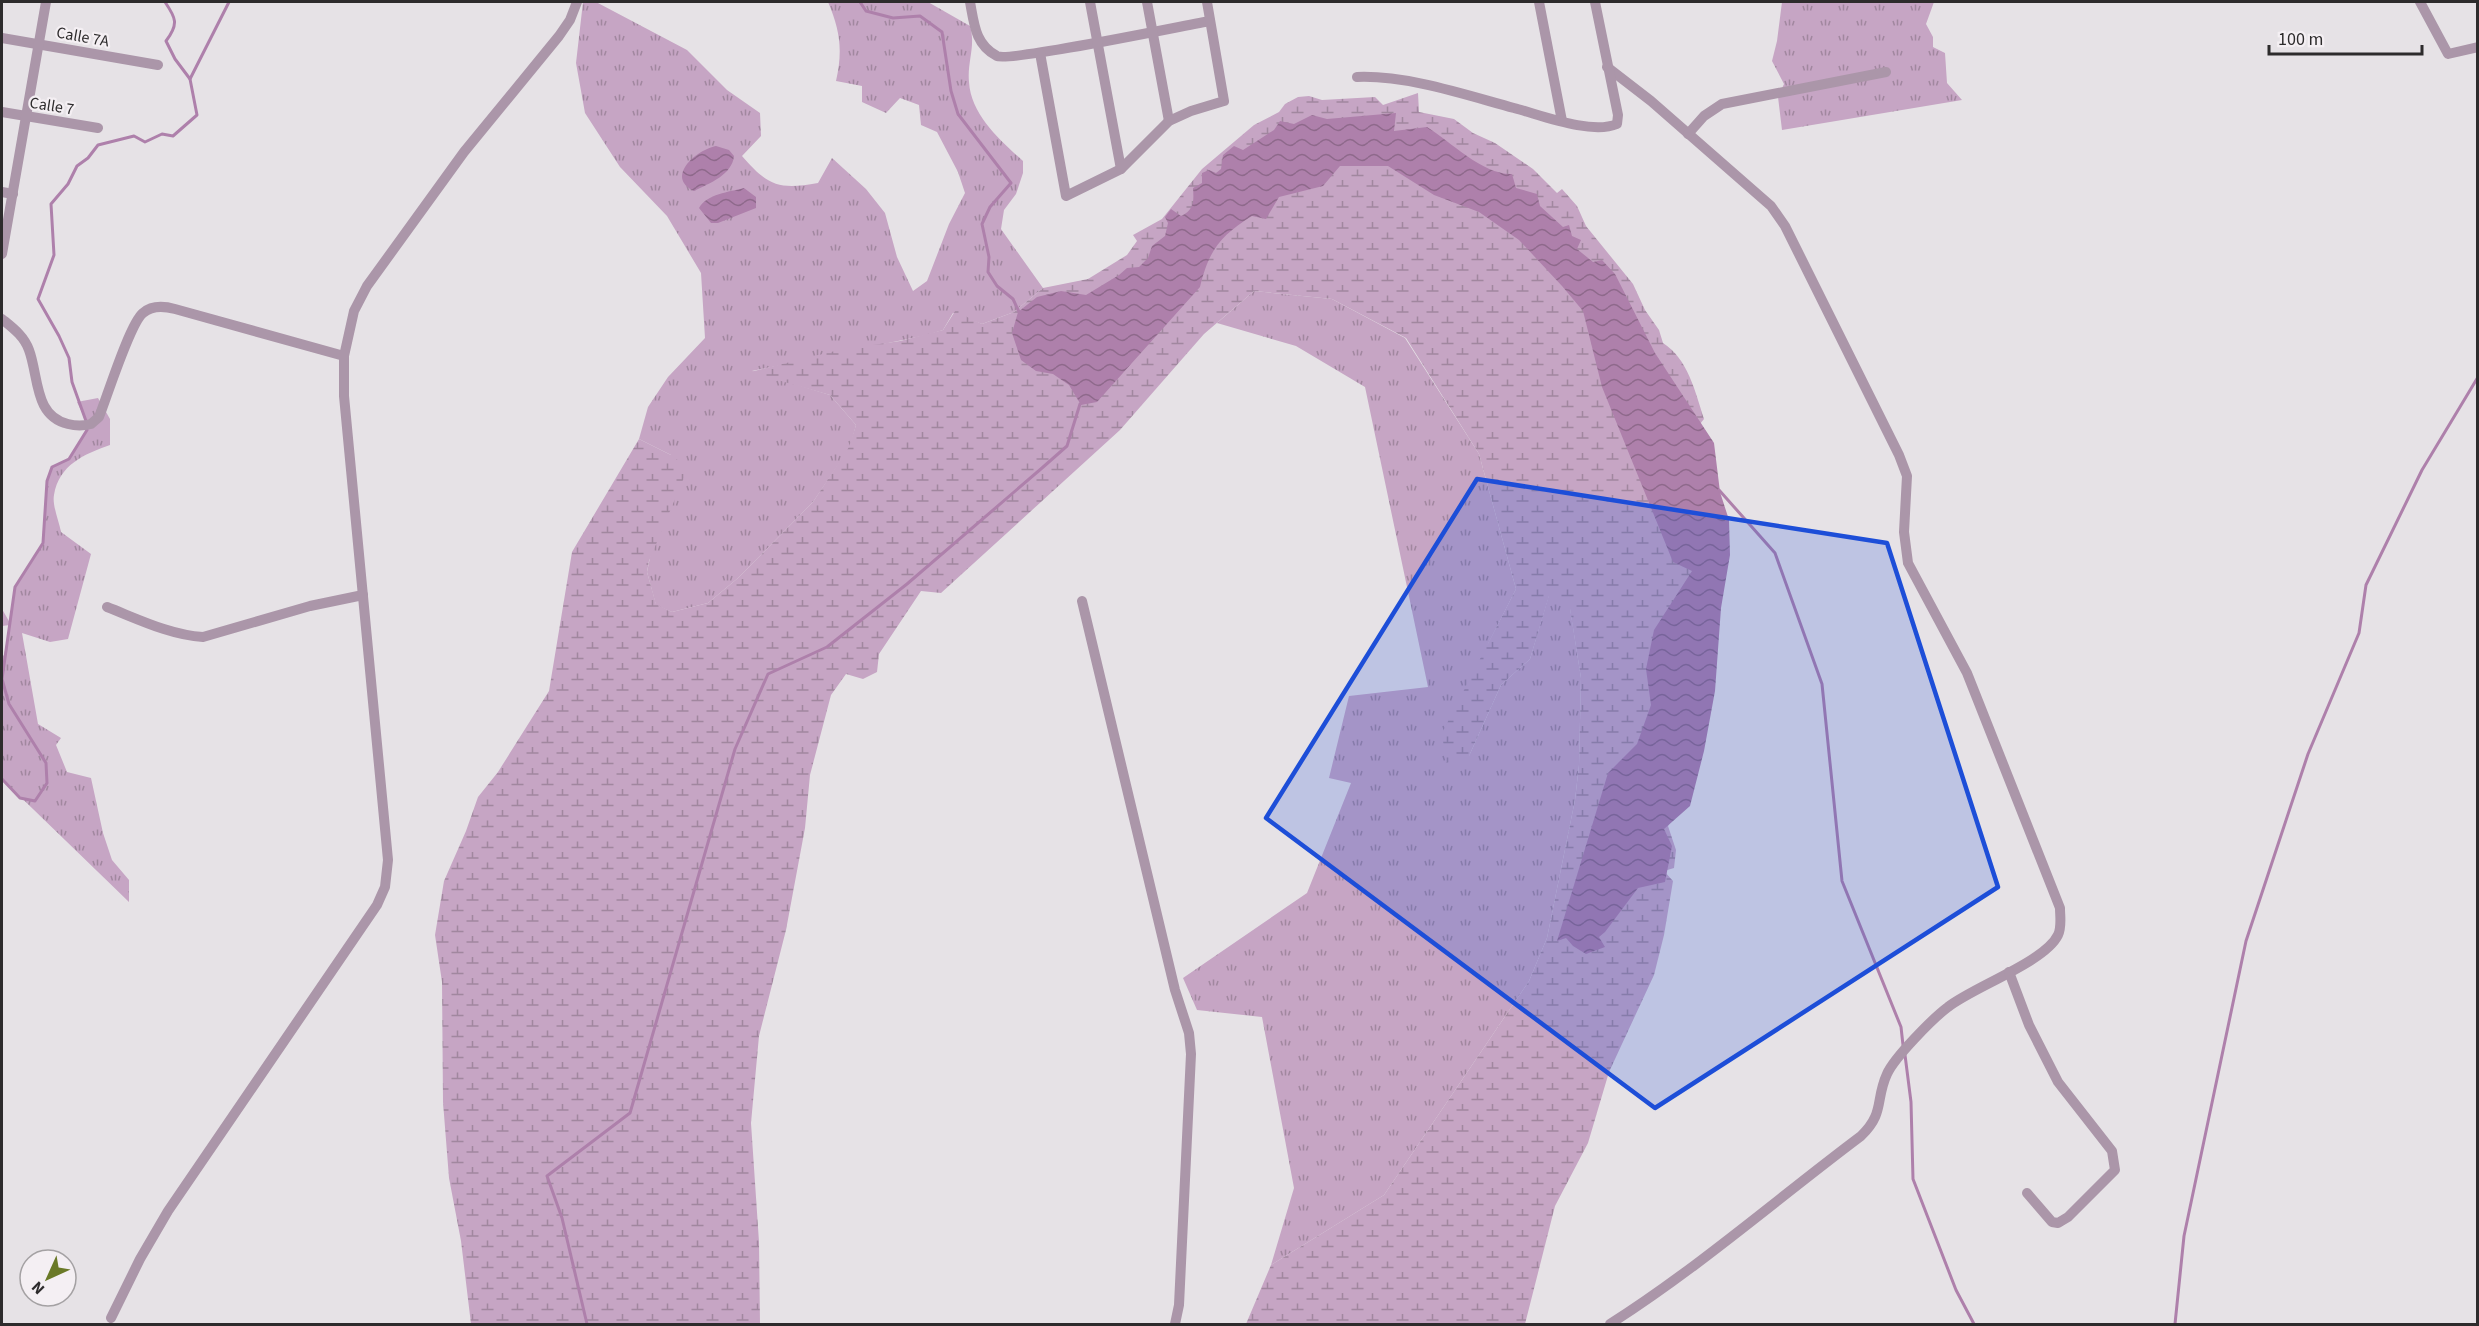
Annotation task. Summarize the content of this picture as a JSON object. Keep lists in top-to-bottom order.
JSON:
{
  "streets": {
    "street": ["Calle 7A", "Calle 7"]
  },
  "scale_bar": "100 m",
  "north": "bottom left"
}
